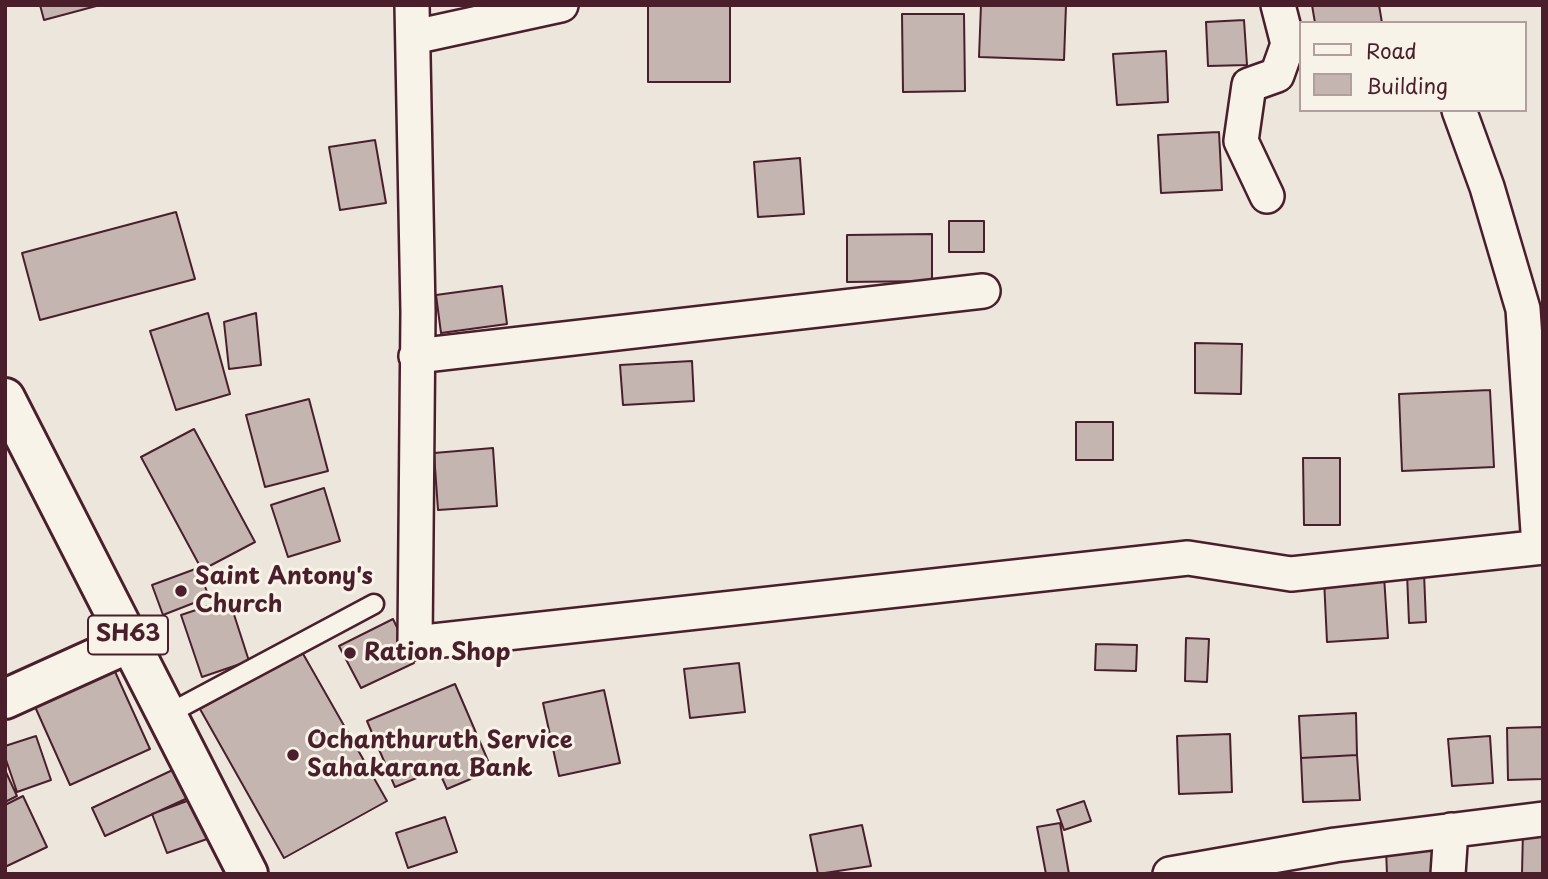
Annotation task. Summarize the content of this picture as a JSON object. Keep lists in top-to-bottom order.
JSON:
{
  "streets": {
    "main road": ["SH63"]
  },
  "places": ["Saint Antony's Church", "Ration Shop", "Ochanthuruth Service Sahakarana Bank"],
  "legend": ["Road", "Building"]
}
